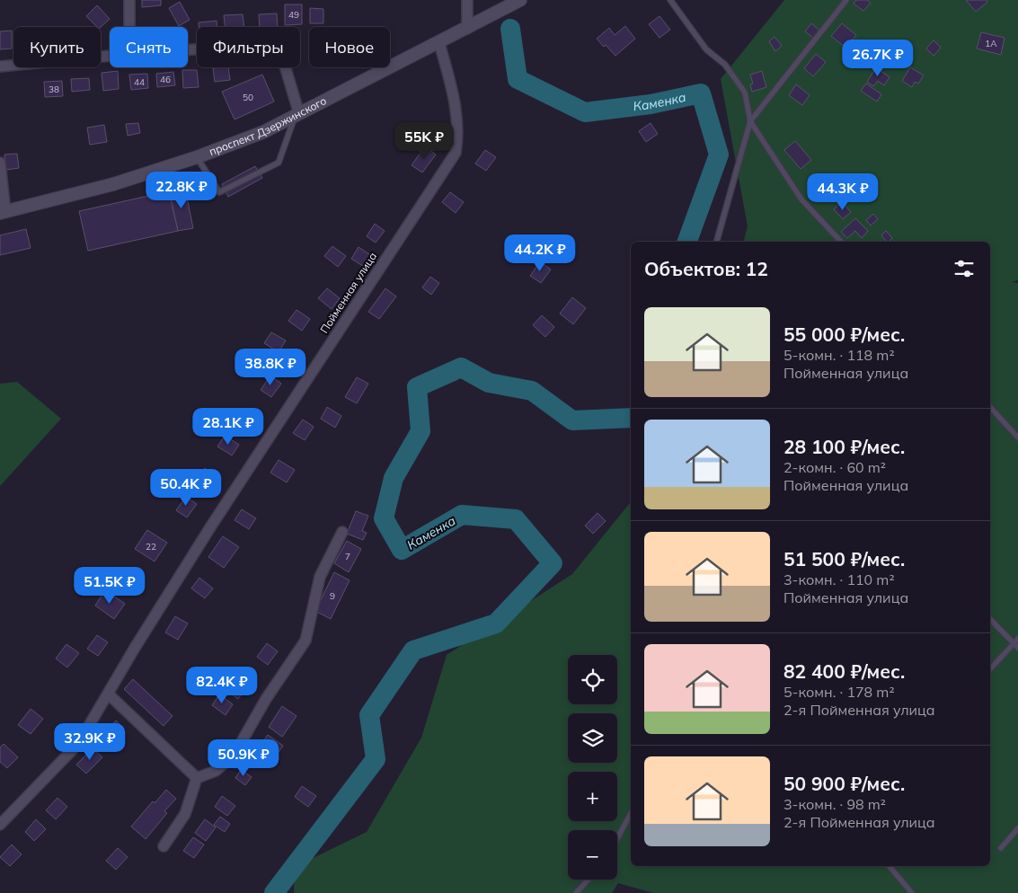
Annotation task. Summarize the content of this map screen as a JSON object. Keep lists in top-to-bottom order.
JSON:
{
  "streets": {
    "street": ["проспект Дзержинского", "Пойменная улица"]
  },
  "crossings": [
    ["проспект Дзержинского", "Пойменная улица"]
  ],
  "water": ["Каменка"],
  "house_numbers": [
    "49",
    "1А",
    "46",
    "44",
    "38",
    "50",
    "22",
    "7",
    "9"
  ],
  "page": {
    "chip": [
      "Купить",
      "Снять",
      "Фильтры",
      "Новое"
    ],
    "price": [
      "26.7K ₽",
      "55K ₽",
      "22.8K ₽",
      "44.3K ₽",
      "44.2K ₽",
      "38.8K ₽",
      "28.1K ₽",
      "50.4K ₽",
      "51.5K ₽",
      "82.4K ₽",
      "32.9K ₽",
      "50.9K ₽"
    ],
    "heading": "Объектов: 12",
    "list": [
      {
        "name": "55 000 ₽/мес.",
        "note": "5-комн. · 118 m² · Пойменная улица"
      },
      {
        "name": "28 100 ₽/мес.",
        "note": "2-комн. · 60 m² · Пойменная улица"
      },
      {
        "name": "51 500 ₽/мес.",
        "note": "3-комн. · 110 m² · Пойменная улица"
      },
      {
        "name": "82 400 ₽/мес.",
        "note": "5-комн. · 178 m² · 2-я Пойменная улица"
      },
      {
        "name": "50 900 ₽/мес.",
        "note": "3-комн. · 98 m² · 2-я Пойменная улица"
      }
    ],
    "map_buttons": ["+", "−"]
  }
}
